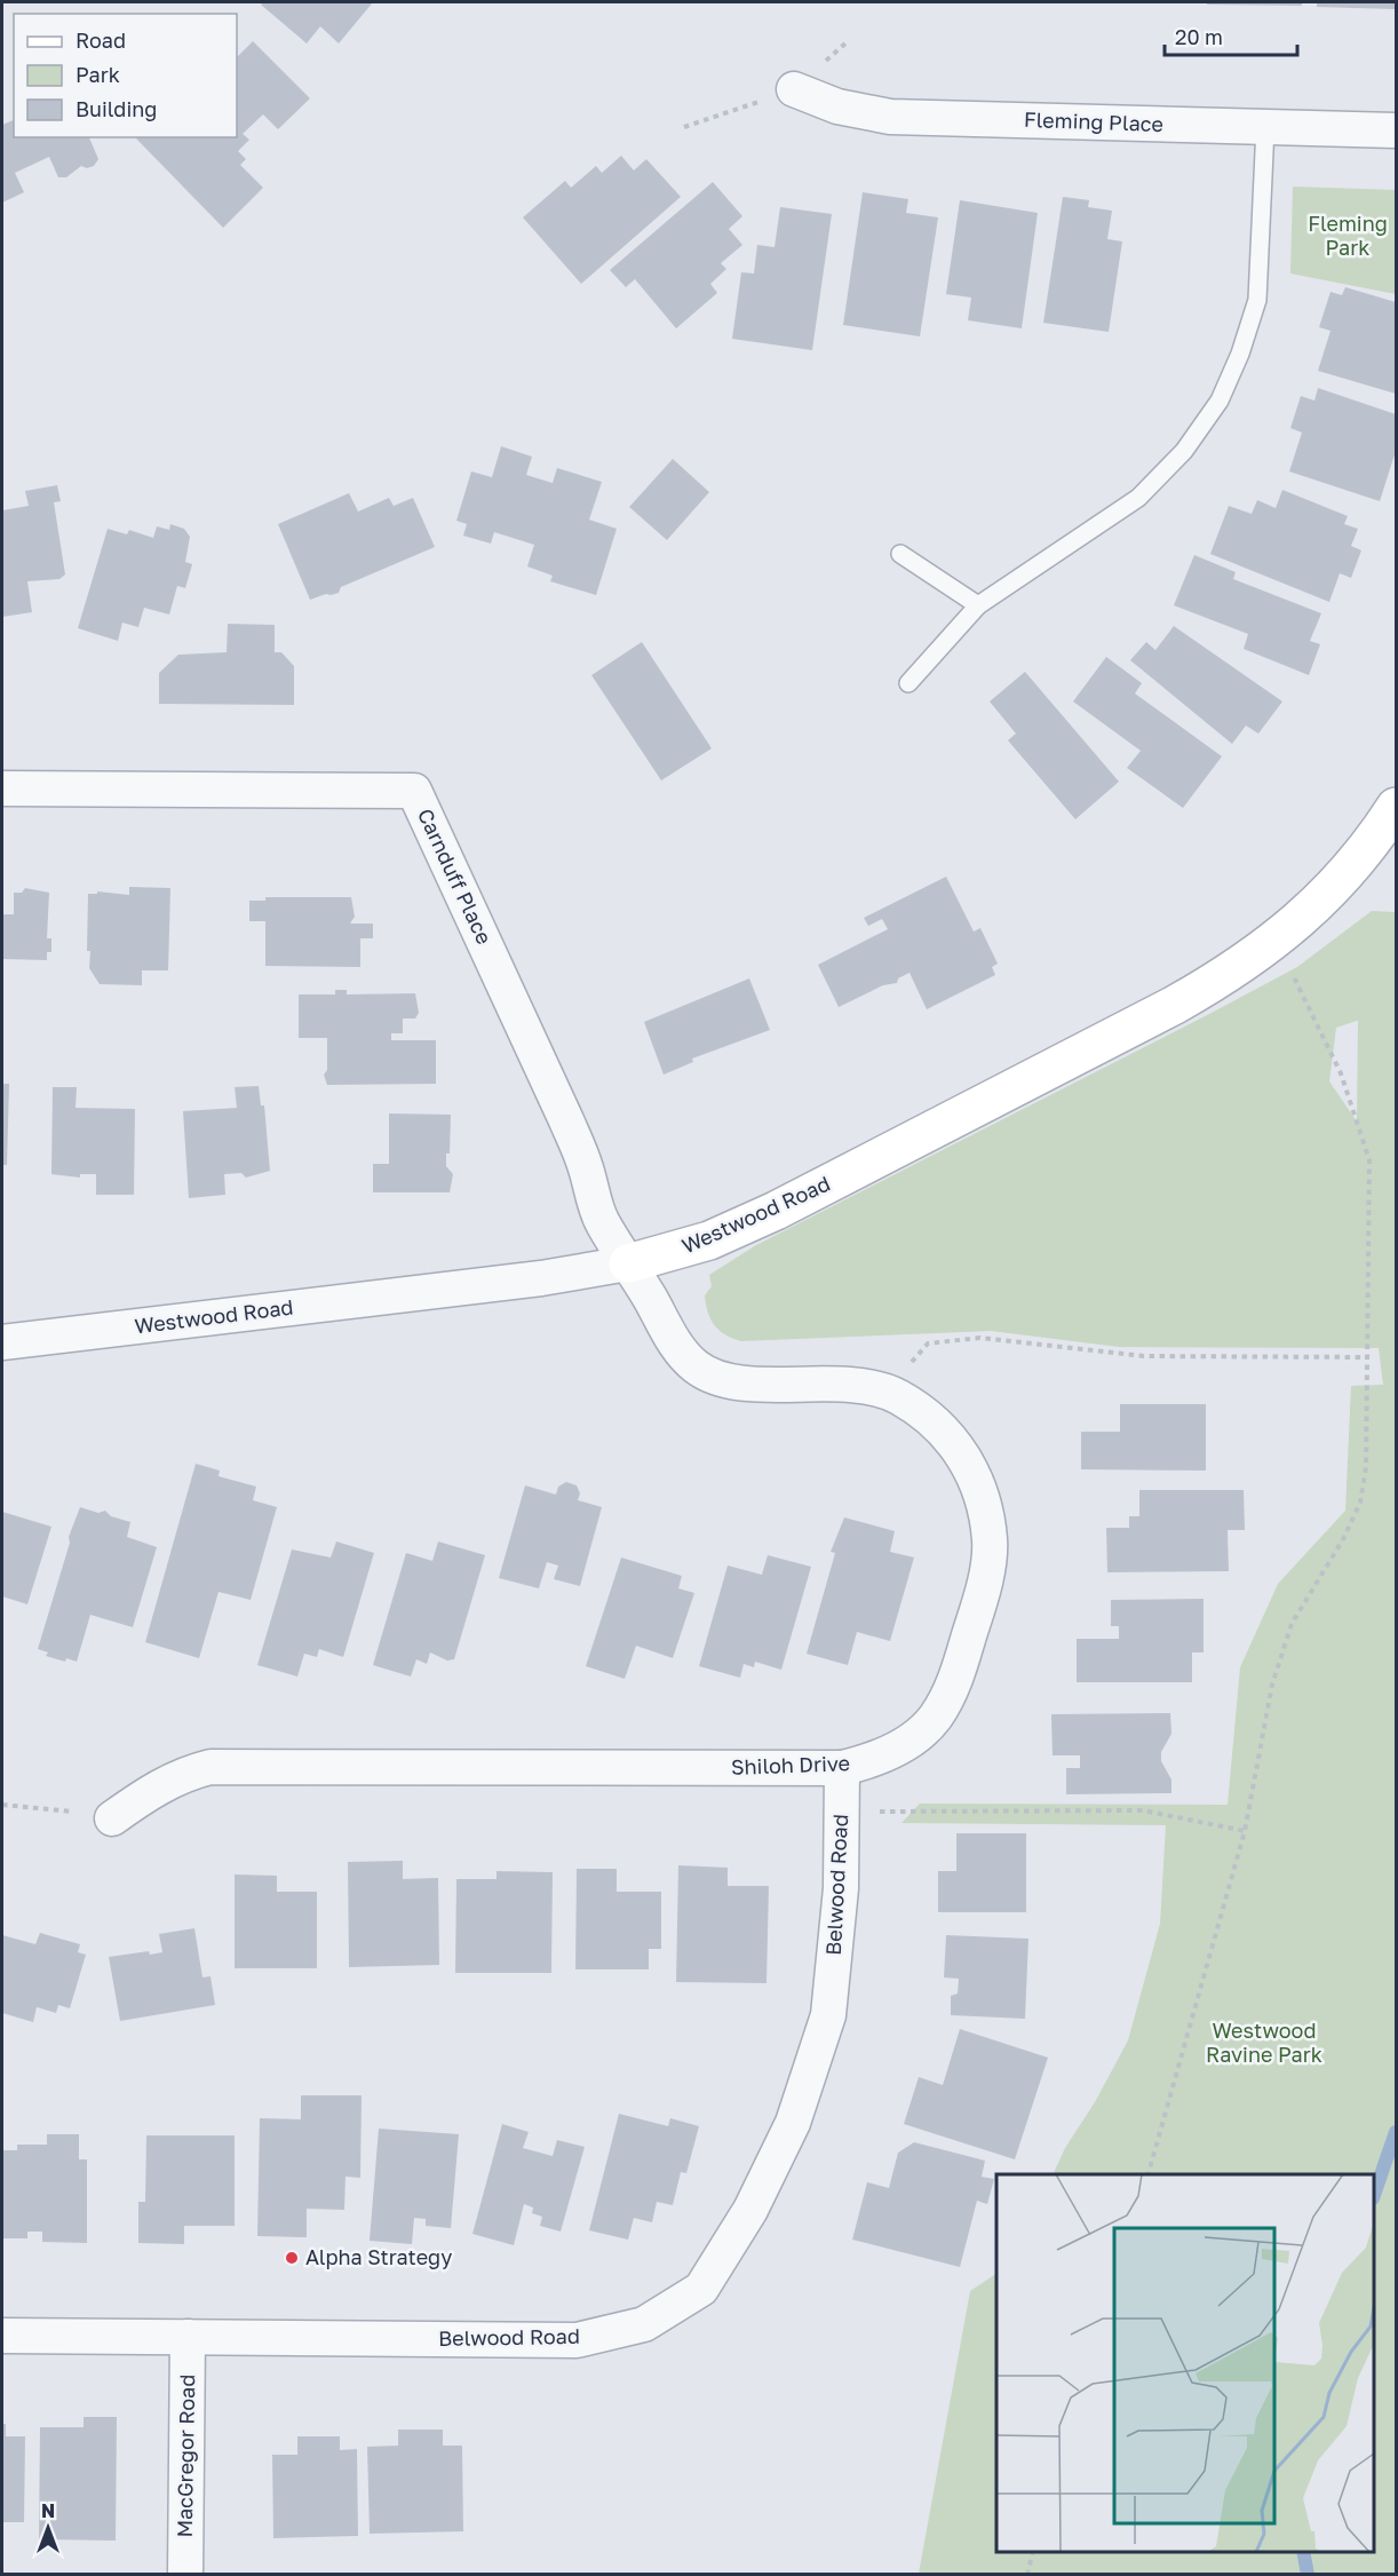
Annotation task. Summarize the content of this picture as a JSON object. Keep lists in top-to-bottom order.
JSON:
{
  "streets": {
    "street": [
      "Fleming Place",
      "Carnduff Place",
      "Westwood Road",
      "Shiloh Drive",
      "Belwood Road",
      "MacGregor Road"
    ]
  },
  "crossings": [
    ["Carnduff Place", "Westwood Road"],
    ["Carnduff Place", "Shiloh Drive"],
    ["Westwood Road", "Shiloh Drive"],
    ["Shiloh Drive", "Belwood Road"],
    ["Belwood Road", "MacGregor Road"]
  ],
  "parks": ["Fleming Park", "Westwood Ravine Park"],
  "places": ["Alpha Strategy"],
  "legend": ["Road", "Park", "Building"],
  "scale_bar": "20 m",
  "north": "top"
}
